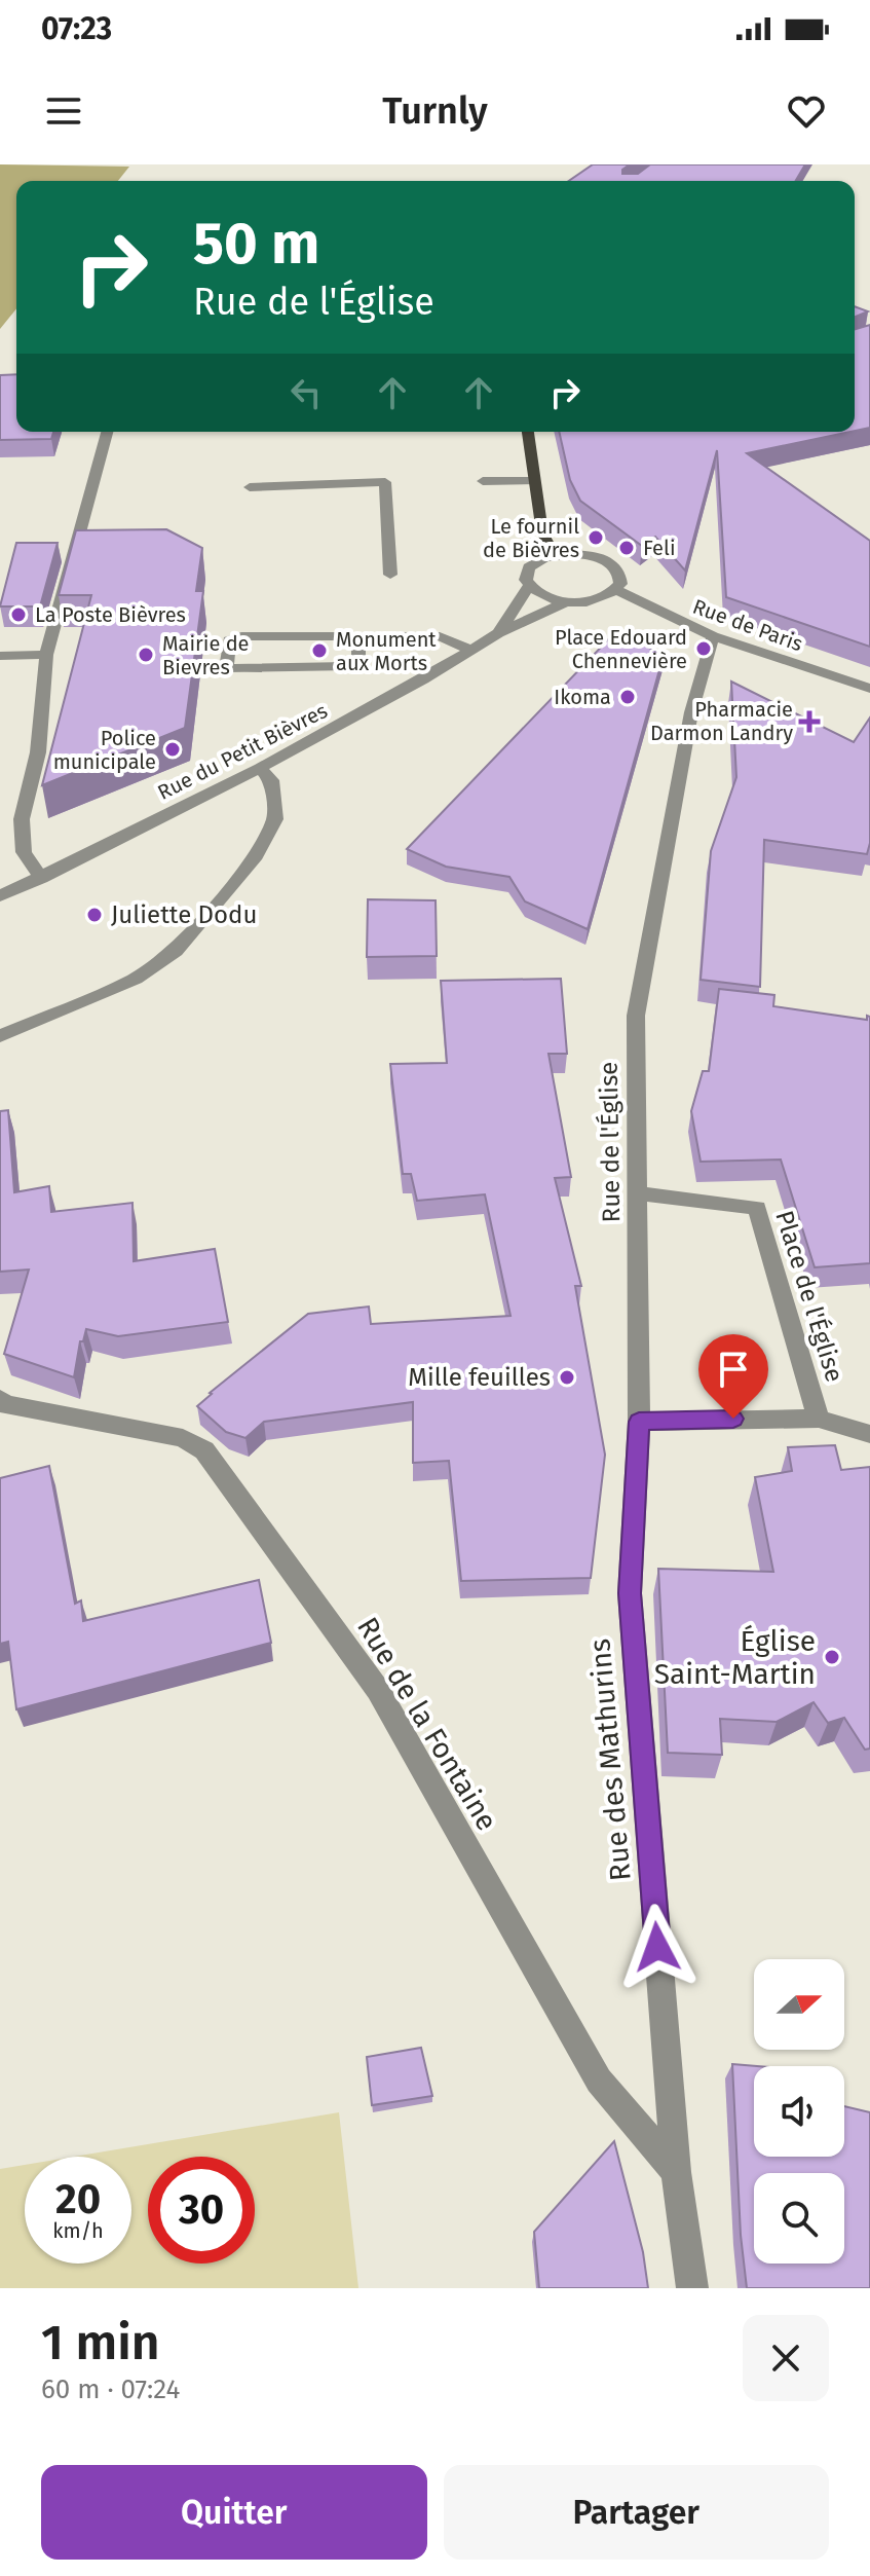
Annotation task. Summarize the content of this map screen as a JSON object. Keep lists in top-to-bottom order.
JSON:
{
  "streets": {
    "street": [
      "Rue de Paris",
      "Rue du Petit Bièvres",
      "Rue de l'Église",
      "Place de l'Église",
      "Rue de la Fontaine",
      "Rue des Mathurins"
    ]
  },
  "crossings": [
    ["Rue de Paris", "Rue du Petit Bièvres"],
    ["Rue de Paris", "Rue de l'Église"],
    ["Rue de l'Église", "Place de l'Église"],
    ["Rue de l'Église", "Rue des Mathurins"],
    ["Rue de la Fontaine", "Rue des Mathurins"]
  ],
  "places": {
    "other": [
      "Le fournil de Bièvres",
      "Feli",
      "La Poste Bièvres",
      "Place Edouard Chennevière",
      "Monument aux Morts",
      "Mairie de Bievres",
      "Ikoma",
      "Police municipale",
      "Juliette Dodu",
      "Mille feuilles",
      "Église Saint-Martin"
    ],
    "health": ["Pharmacie Darmon Landry"]
  },
  "north": "right",
  "page": {
    "status": "07:23",
    "header": "Turnly",
    "turn": ["50 m", "Rue de l'Église"],
    "speed": "20 km/h",
    "limit": "30",
    "heading": ["1 min", "60 m · 07:24"],
    "buttons": ["Quitter", "Partager"]
  }
}
